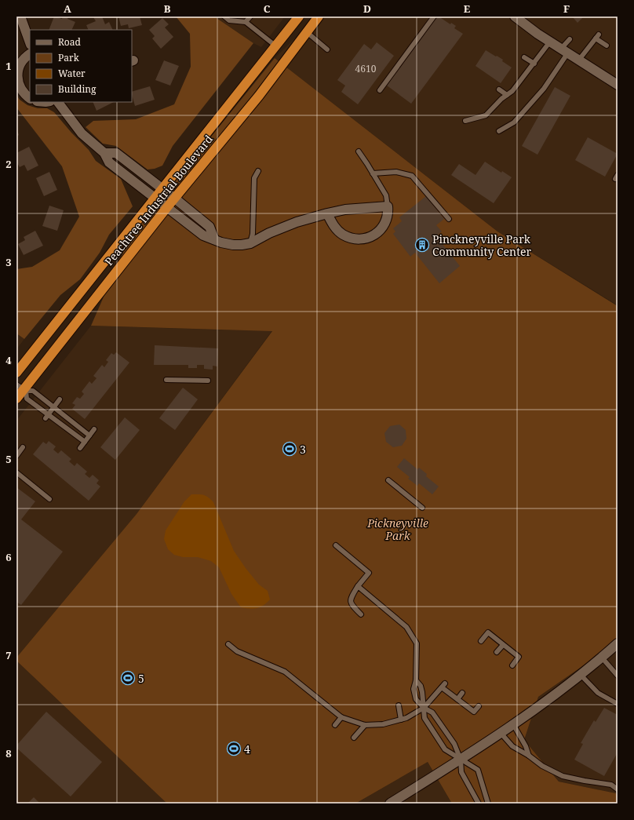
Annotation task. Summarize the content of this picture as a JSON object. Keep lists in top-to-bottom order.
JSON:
{
  "streets": {
    "highway": ["Peachtree Industrial Boulevard"]
  },
  "parks": ["Pickneyville Park"],
  "places": {
    "building": ["Pinckneyville Park Community Center"],
    "sports": ["3", "5", "4"]
  },
  "house_numbers": ["4610"],
  "legend": [
    "Road",
    "Park",
    "Water",
    "Building"
  ],
  "grid": {
    "columns": [
      "A",
      "B",
      "C",
      "D",
      "E",
      "F"
    ],
    "rows": [
      "1",
      "2",
      "3",
      "4",
      "5",
      "6",
      "7",
      "8"
    ]
  }
}
